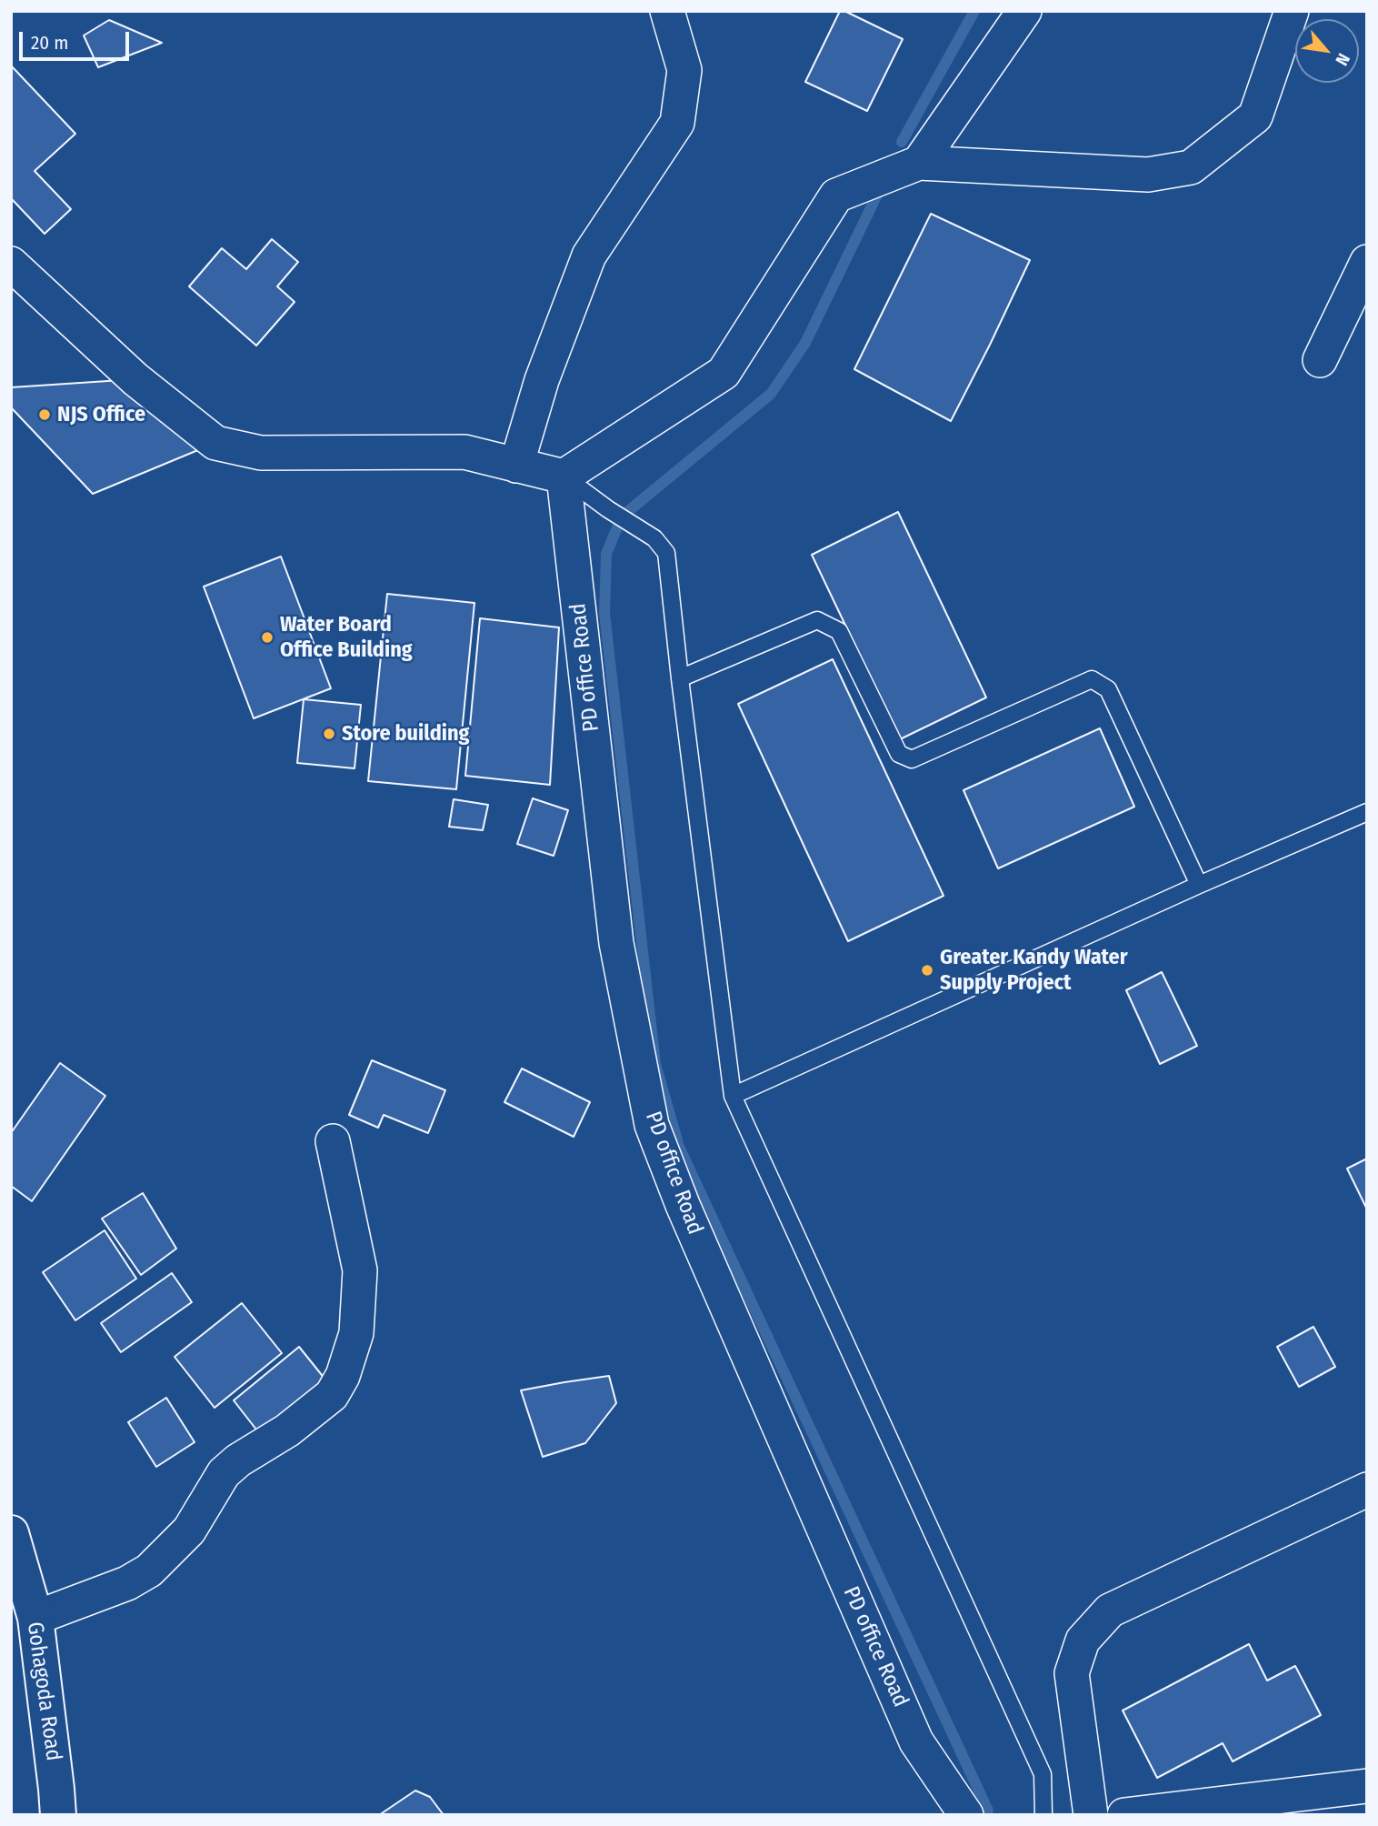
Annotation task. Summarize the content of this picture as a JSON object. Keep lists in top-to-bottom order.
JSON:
{
  "streets": {
    "main road": ["Gohagoda Road"],
    "street": ["PD office Road"]
  },
  "places": [
    "NJS Office",
    "Water Board Office Building",
    "Store building",
    "Greater Kandy Water Supply Project"
  ],
  "scale_bar": "20 m",
  "north": "bottom right"
}
